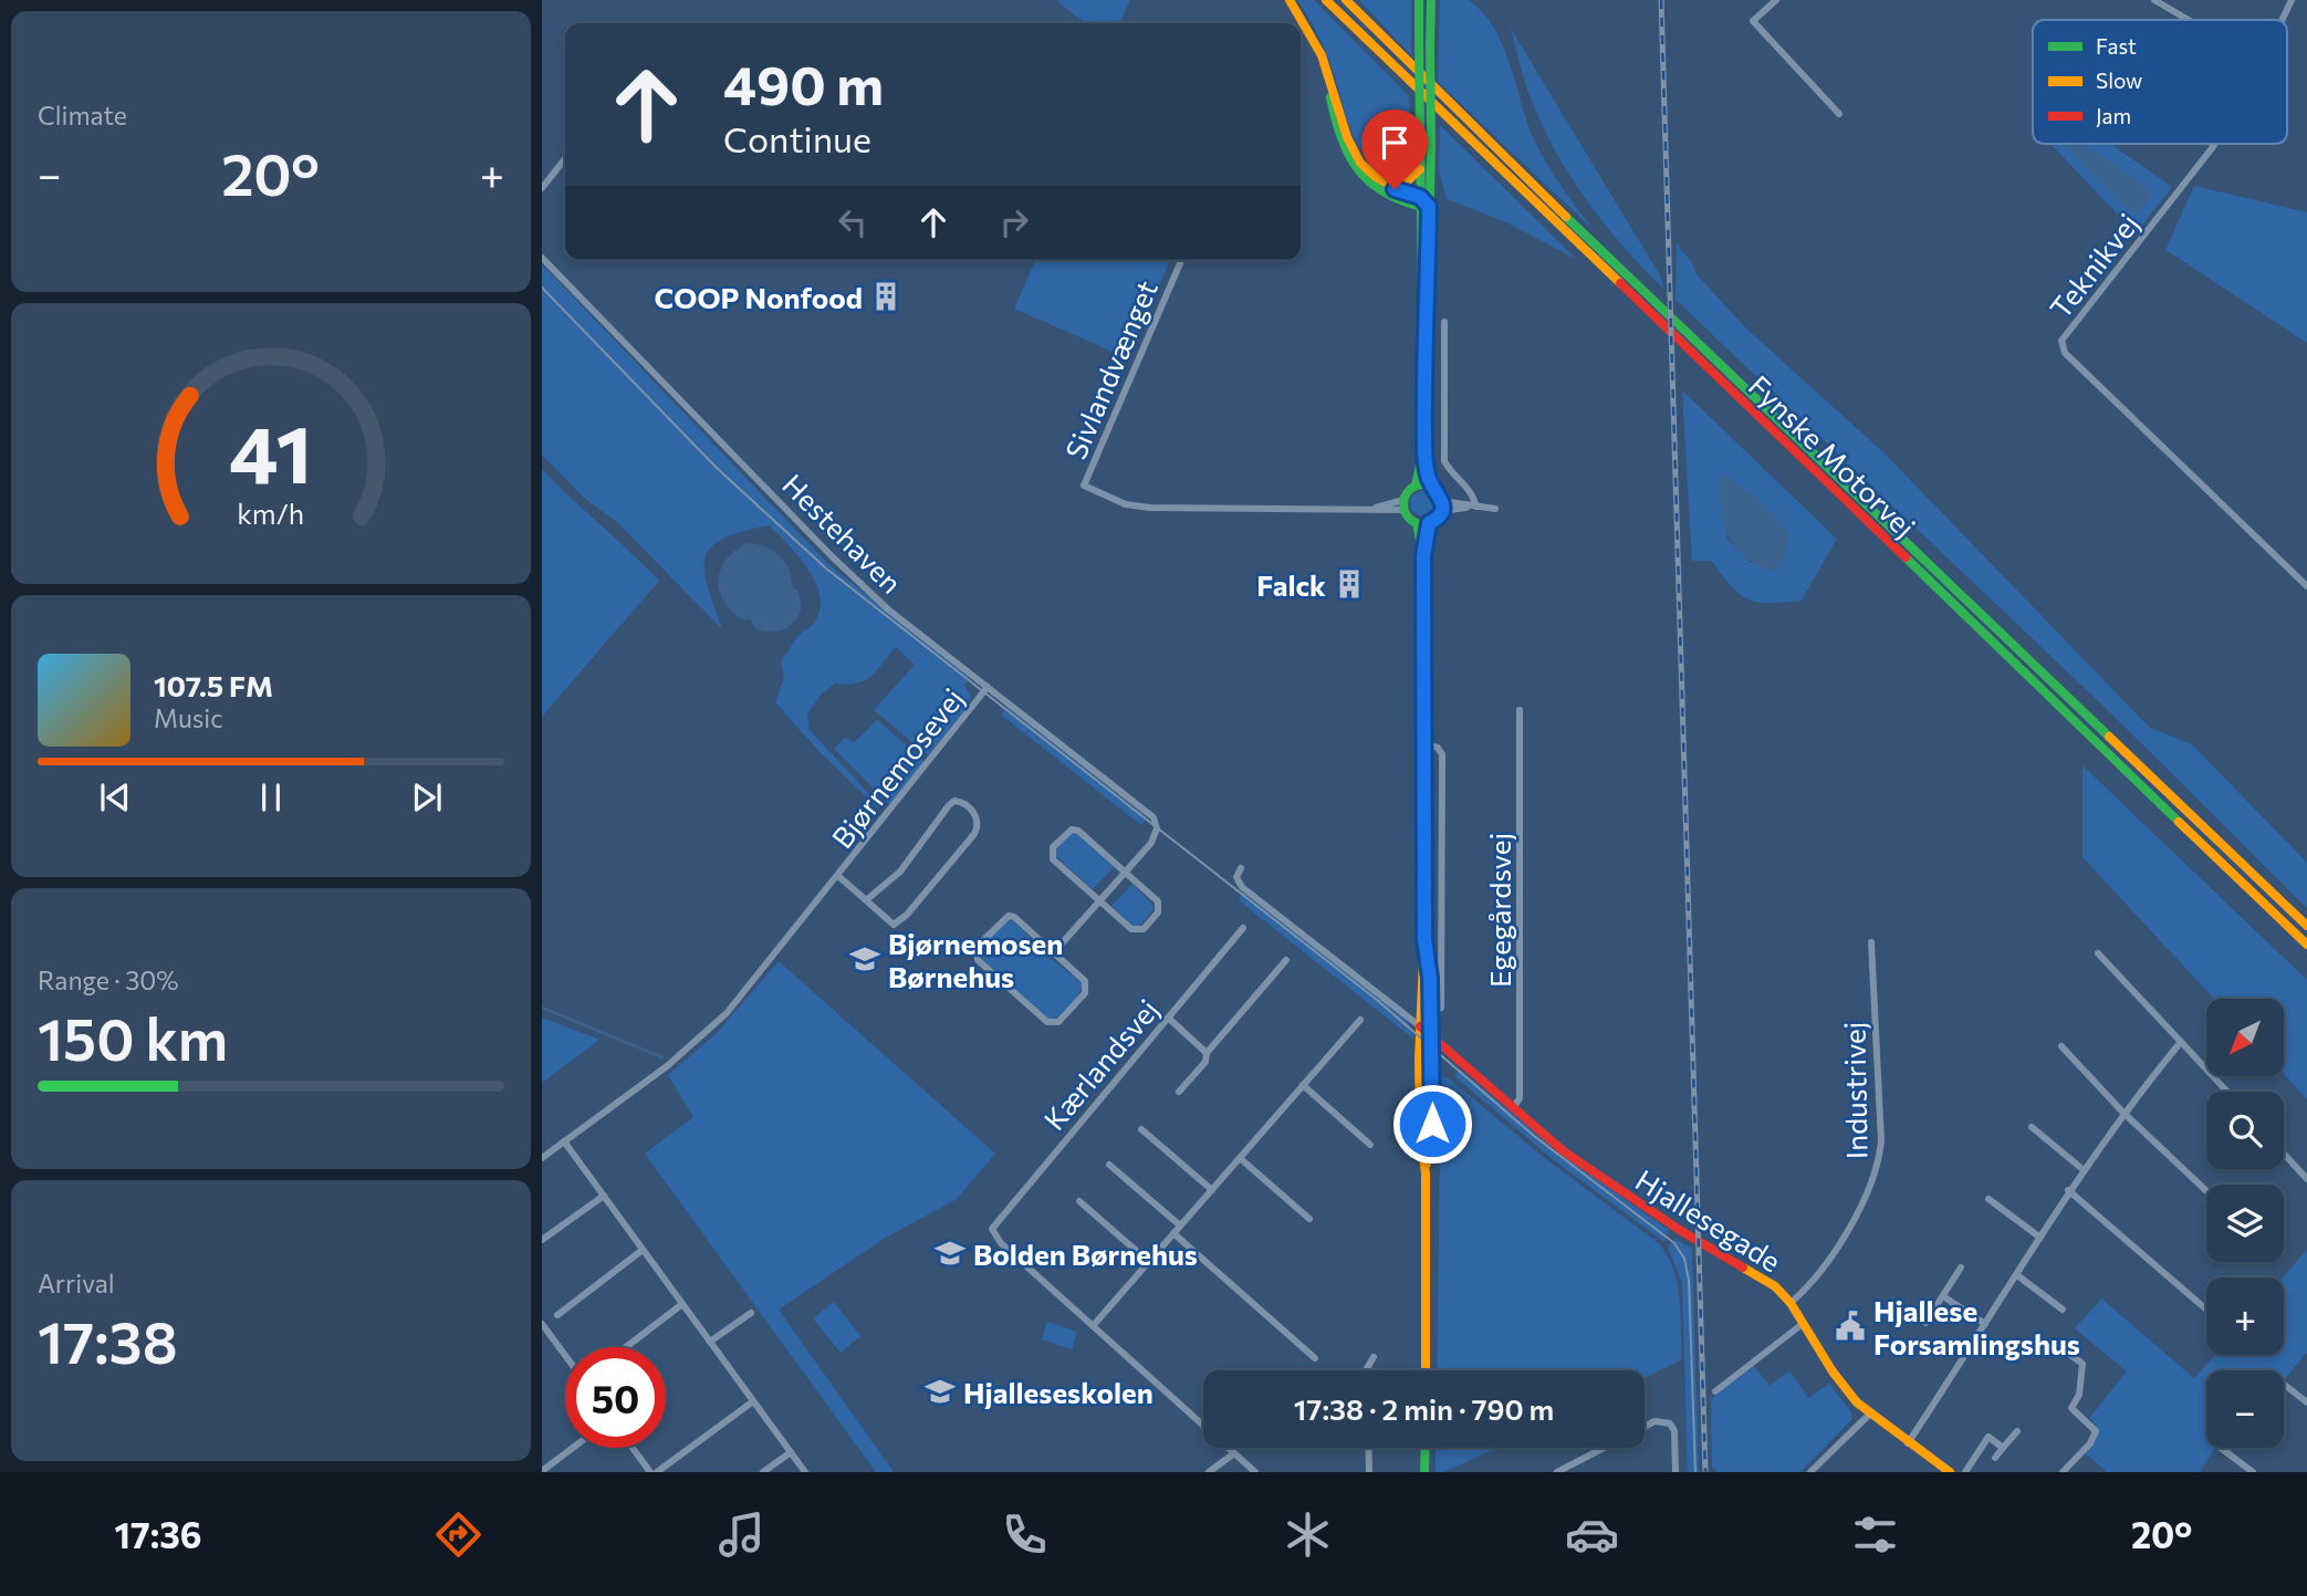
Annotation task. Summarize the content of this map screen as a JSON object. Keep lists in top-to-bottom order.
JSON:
{
  "streets": {
    "main road": ["Fynske Motorvej", "Hjallesegade"],
    "street": [
      "Teknikvej",
      "Sivlandvænget",
      "Hestehaven",
      "Bjørnemosevej",
      "Egegårdsvej",
      "Kærlandsvej",
      "Industrivej"
    ]
  },
  "crossings": [
    ["Hestehaven", "Bjørnemosevej"],
    ["Egegårdsvej", "Hjallesegade"],
    ["Industrivej", "Hjallesegade"]
  ],
  "places": {
    "building": ["COOP Nonfood", "Falck"],
    "school or university": ["Bjørnemosen Børnehus", "Bolden Børnehus", "Hjalleseskolen"],
    "public building": ["Hjallese Forsamlingshus"]
  },
  "legend": ["Fast", "Slow", "Jam"],
  "north": "bottom left",
  "page": {
    "tile": [
      "Climate",
      ["Range · 30%", "150 km"],
      ["Arrival", "17:38"]
    ],
    "turn": ["490 m", "Continue"],
    "heat": ["−", "20°", "+"],
    "song": ["107.5 FM", "Music"],
    "map_buttons": ["+", "−"],
    "limit": "50",
    "trip": "17:38 · 2 min · 790 m",
    "tabs": ["17:36", "20°"],
    "gauge": ["41", "km/h"]
  }
}
